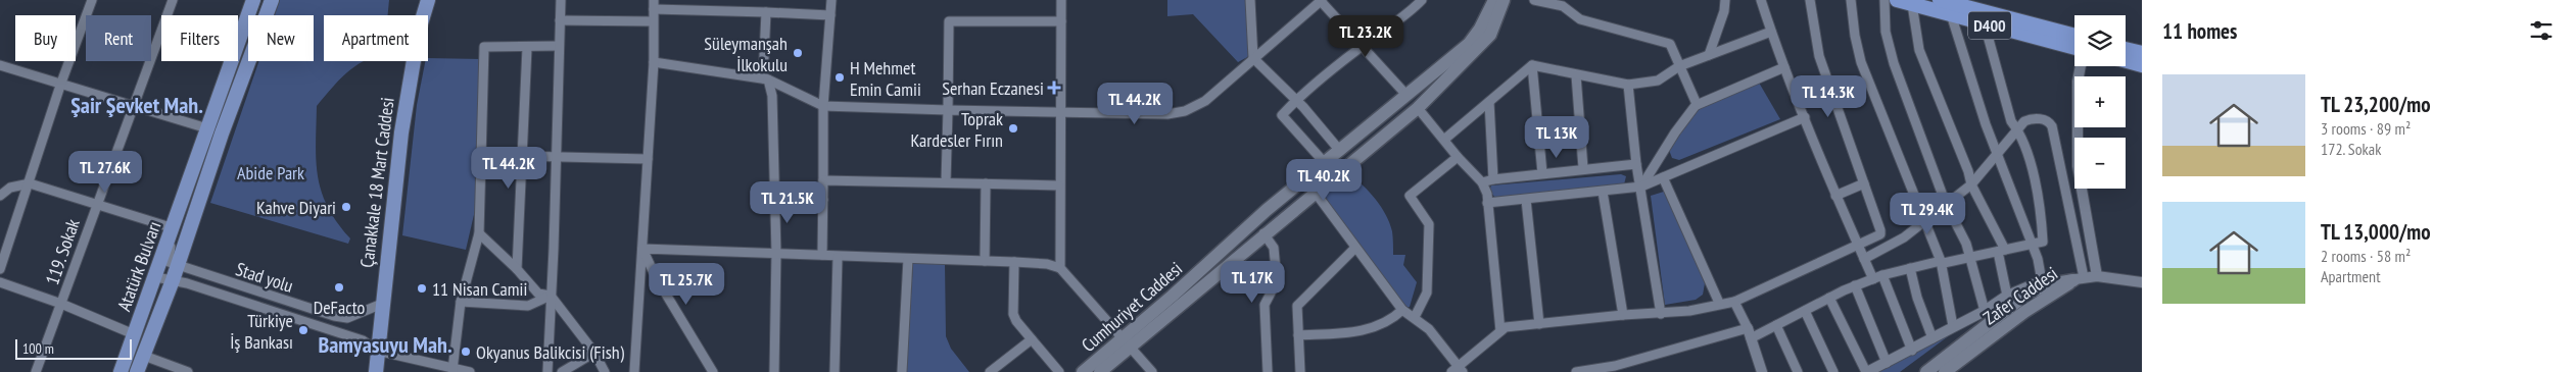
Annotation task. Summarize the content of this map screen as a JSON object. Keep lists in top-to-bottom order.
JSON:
{
  "streets": {
    "highway": ["D400"],
    "main road": [
      "Çanakkale 18 Mart Caddesi",
      "Atatürk Bulvarı",
      "Zafer Caddesi",
      "Cumhuriyet Caddesi"
    ],
    "street": ["119. Sokak", "Stad yolu"]
  },
  "crossings": [
    ["Çanakkale 18 Mart Caddesi", "Stad yolu"]
  ],
  "districts": ["Şair Şevket Mah.", "Bamyasuyu Mah."],
  "parks": ["Abide Park"],
  "places": {
    "other": [
      "Süleymanşah İlkokulu",
      "H Mehmet Emin Camii",
      "Toprak Kardesler Fırın",
      "Kahve Diyari",
      "DeFacto",
      "11 Nisan Camii",
      "Türkiye İş Bankası",
      "Okyanus Balikcisi (Fish)"
    ],
    "health": ["Serhan Eczanesi"]
  },
  "scale_bar": "100 m",
  "page": {
    "heading": "11 homes",
    "map_buttons": ["+", "−"],
    "price": [
      "TL 23.2K",
      "TL 14.3K",
      "TL 44.2K",
      "TL 13K",
      "TL 44.2K",
      "TL 27.6K",
      "TL 40.2K",
      "TL 21.5K",
      "TL 29.4K",
      "TL 17K",
      "TL 25.7K"
    ],
    "chip": [
      "Buy",
      "Rent",
      "Filters",
      "New",
      "Apartment"
    ],
    "list": [
      {
        "name": "TL 23,200/mo",
        "note": "3 rooms · 89 m² · 172. Sokak"
      },
      {
        "name": "TL 13,000/mo",
        "note": "2 rooms · 58 m² · Apartment"
      }
    ],
    "scale": "100 m"
  }
}
